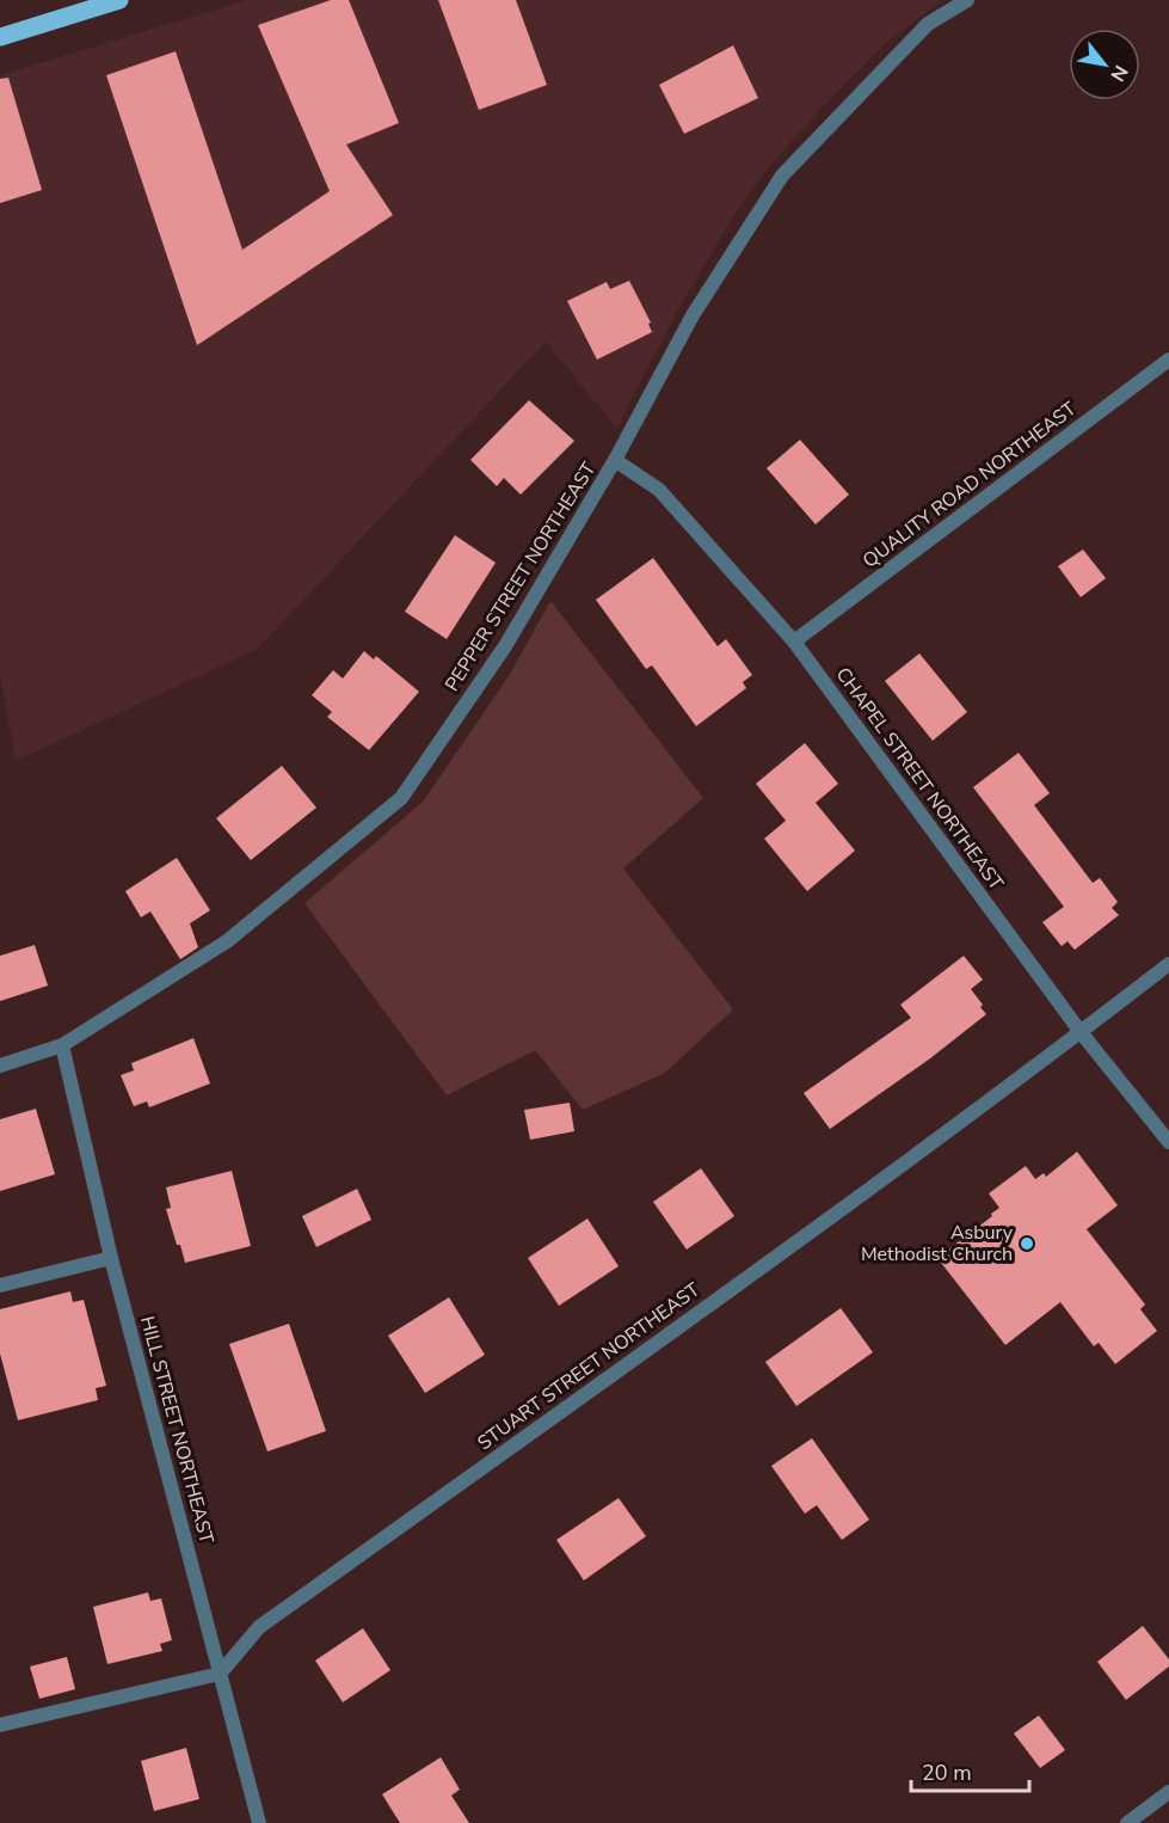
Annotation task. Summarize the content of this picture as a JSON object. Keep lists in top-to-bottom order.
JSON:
{
  "streets": {
    "street": [
      "QUALITY ROAD NORTHEAST",
      "PEPPER STREET NORTHEAST",
      "CHAPEL STREET NORTHEAST",
      "STUART STREET NORTHEAST",
      "HILL STREET NORTHEAST"
    ]
  },
  "crossings": [
    ["QUALITY ROAD NORTHEAST", "CHAPEL STREET NORTHEAST"],
    ["PEPPER STREET NORTHEAST", "CHAPEL STREET NORTHEAST"],
    ["PEPPER STREET NORTHEAST", "HILL STREET NORTHEAST"],
    ["CHAPEL STREET NORTHEAST", "STUART STREET NORTHEAST"],
    ["STUART STREET NORTHEAST", "HILL STREET NORTHEAST"]
  ],
  "places": ["Asbury Methodist Church"],
  "scale_bar": "20 m",
  "north": "bottom right"
}
